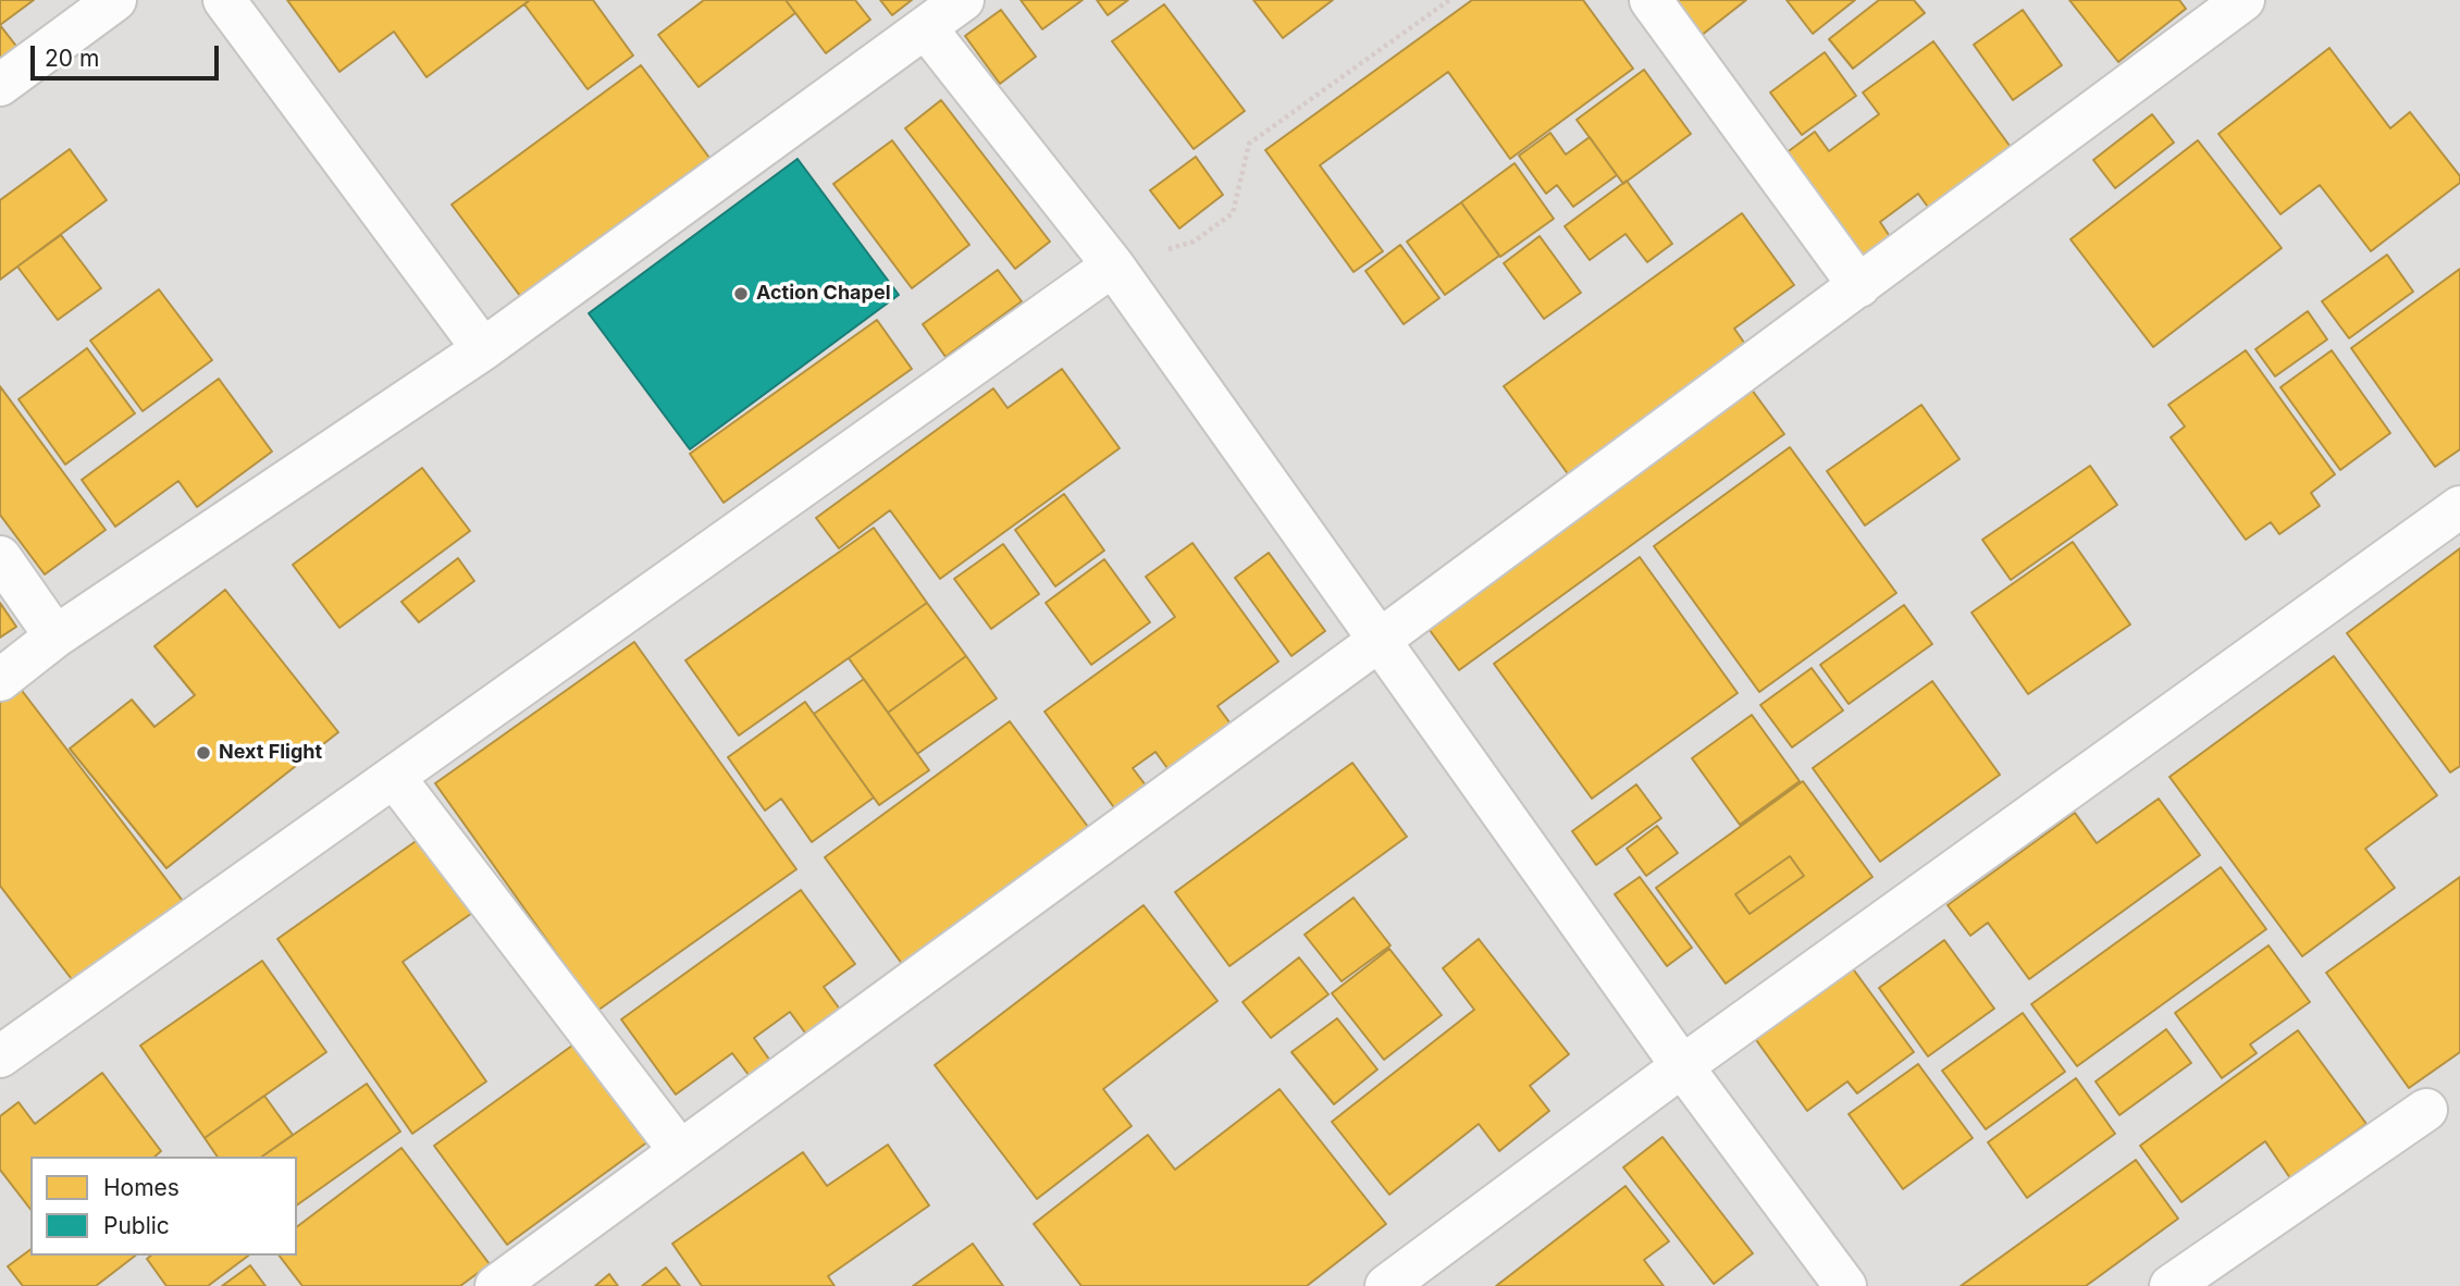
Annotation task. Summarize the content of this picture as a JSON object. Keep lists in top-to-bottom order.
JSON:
{
  "places": ["Action Chapel", "Next Flight"],
  "legend": ["Homes", "Public"],
  "scale_bar": "20 m"
}
